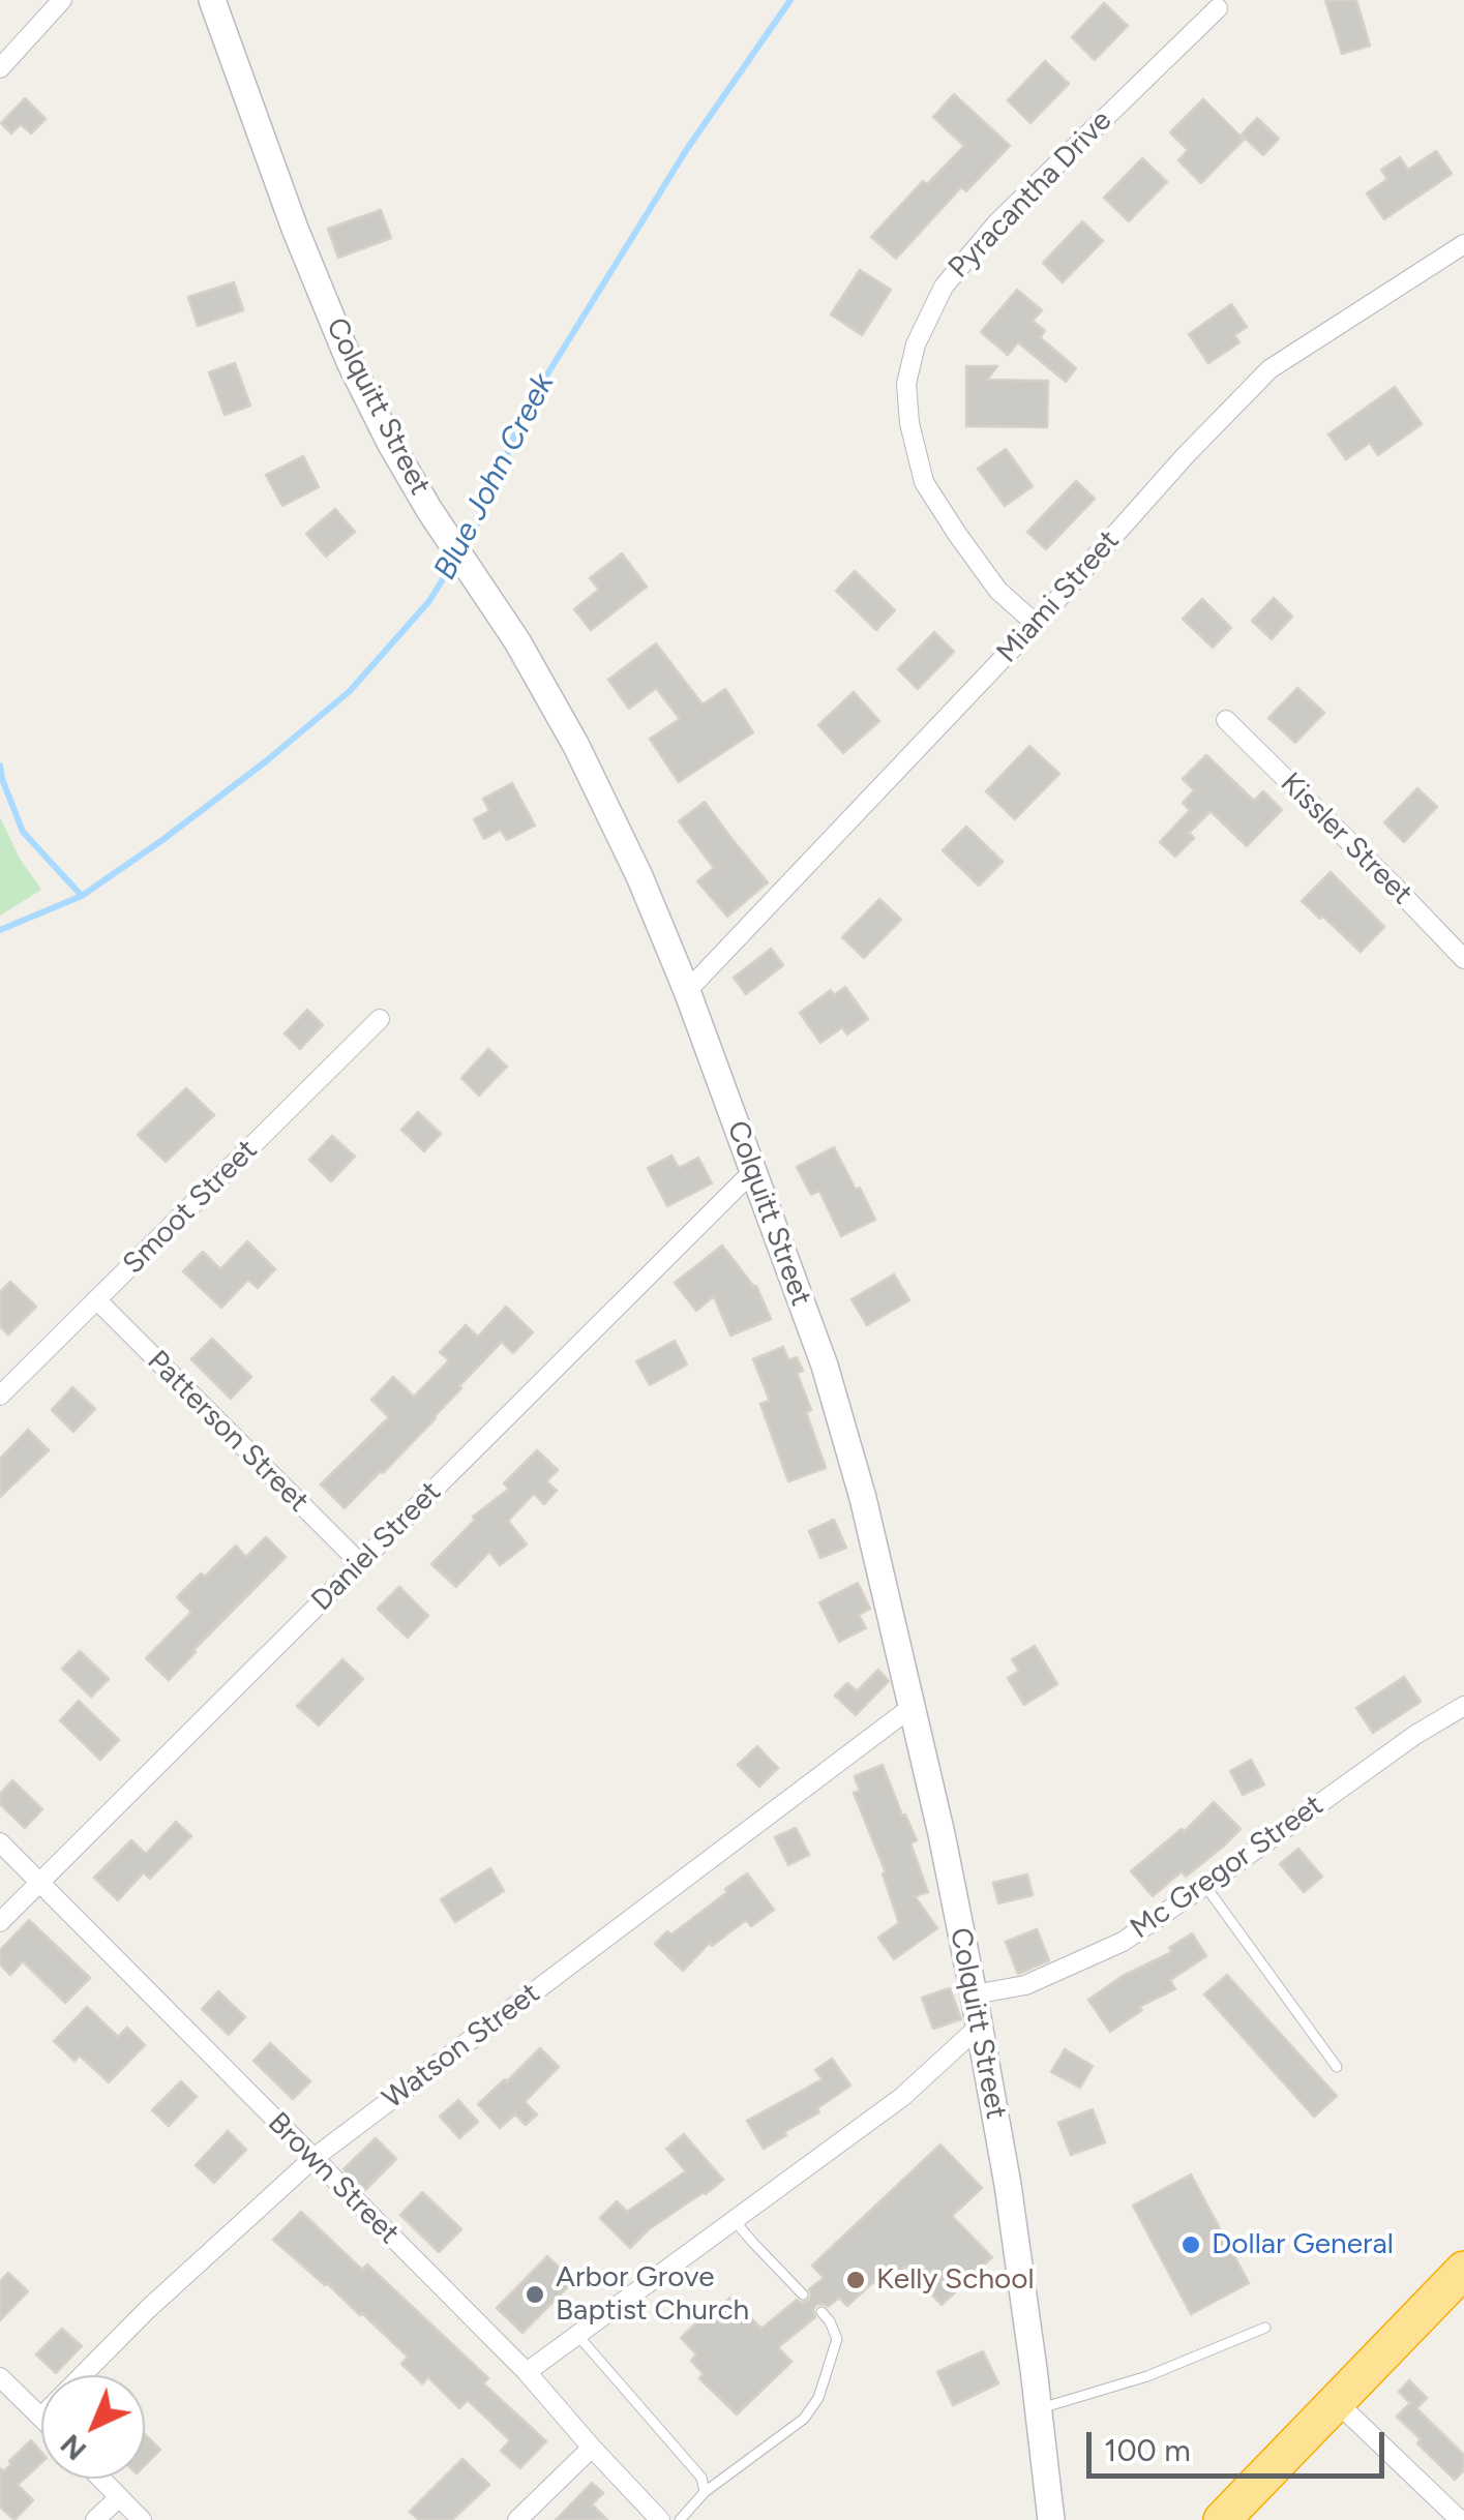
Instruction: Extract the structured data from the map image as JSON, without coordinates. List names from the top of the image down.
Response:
{
  "streets": {
    "street": [
      "Pyracantha Drive",
      "Colquitt Street",
      "Miami Street",
      "Kissler Street",
      "Smoot Street",
      "Patterson Street",
      "Daniel Street",
      "Mc Gregor Street",
      "Watson Street",
      "Brown Street"
    ]
  },
  "crossings": [
    ["Pyracantha Drive", "Miami Street"],
    ["Colquitt Street", "Miami Street"],
    ["Colquitt Street", "Daniel Street"],
    ["Colquitt Street", "Mc Gregor Street"],
    ["Colquitt Street", "Watson Street"],
    ["Smoot Street", "Patterson Street"],
    ["Patterson Street", "Daniel Street"],
    ["Daniel Street", "Brown Street"],
    ["Watson Street", "Brown Street"]
  ],
  "water": ["Blue John Creek"],
  "places": ["Dollar General", "Kelly School", "Arbor Grove Baptist Church"],
  "scale_bar": "100 m",
  "north": "bottom left"
}
